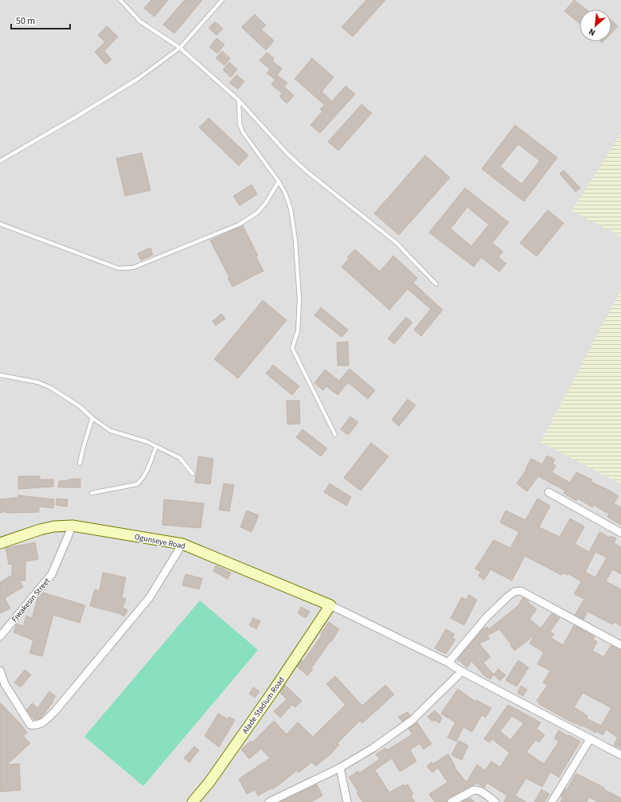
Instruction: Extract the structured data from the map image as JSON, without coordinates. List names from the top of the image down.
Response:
{
  "streets": {
    "street": ["Ogunseye Road", "Fiwakesin Street", "Alade Stadium Road"]
  },
  "crossings": [
    ["Ogunseye Road", "Fiwakesin Street"],
    ["Ogunseye Road", "Alade Stadium Road"]
  ],
  "scale_bar": "50 m",
  "north": "bottom left"
}
